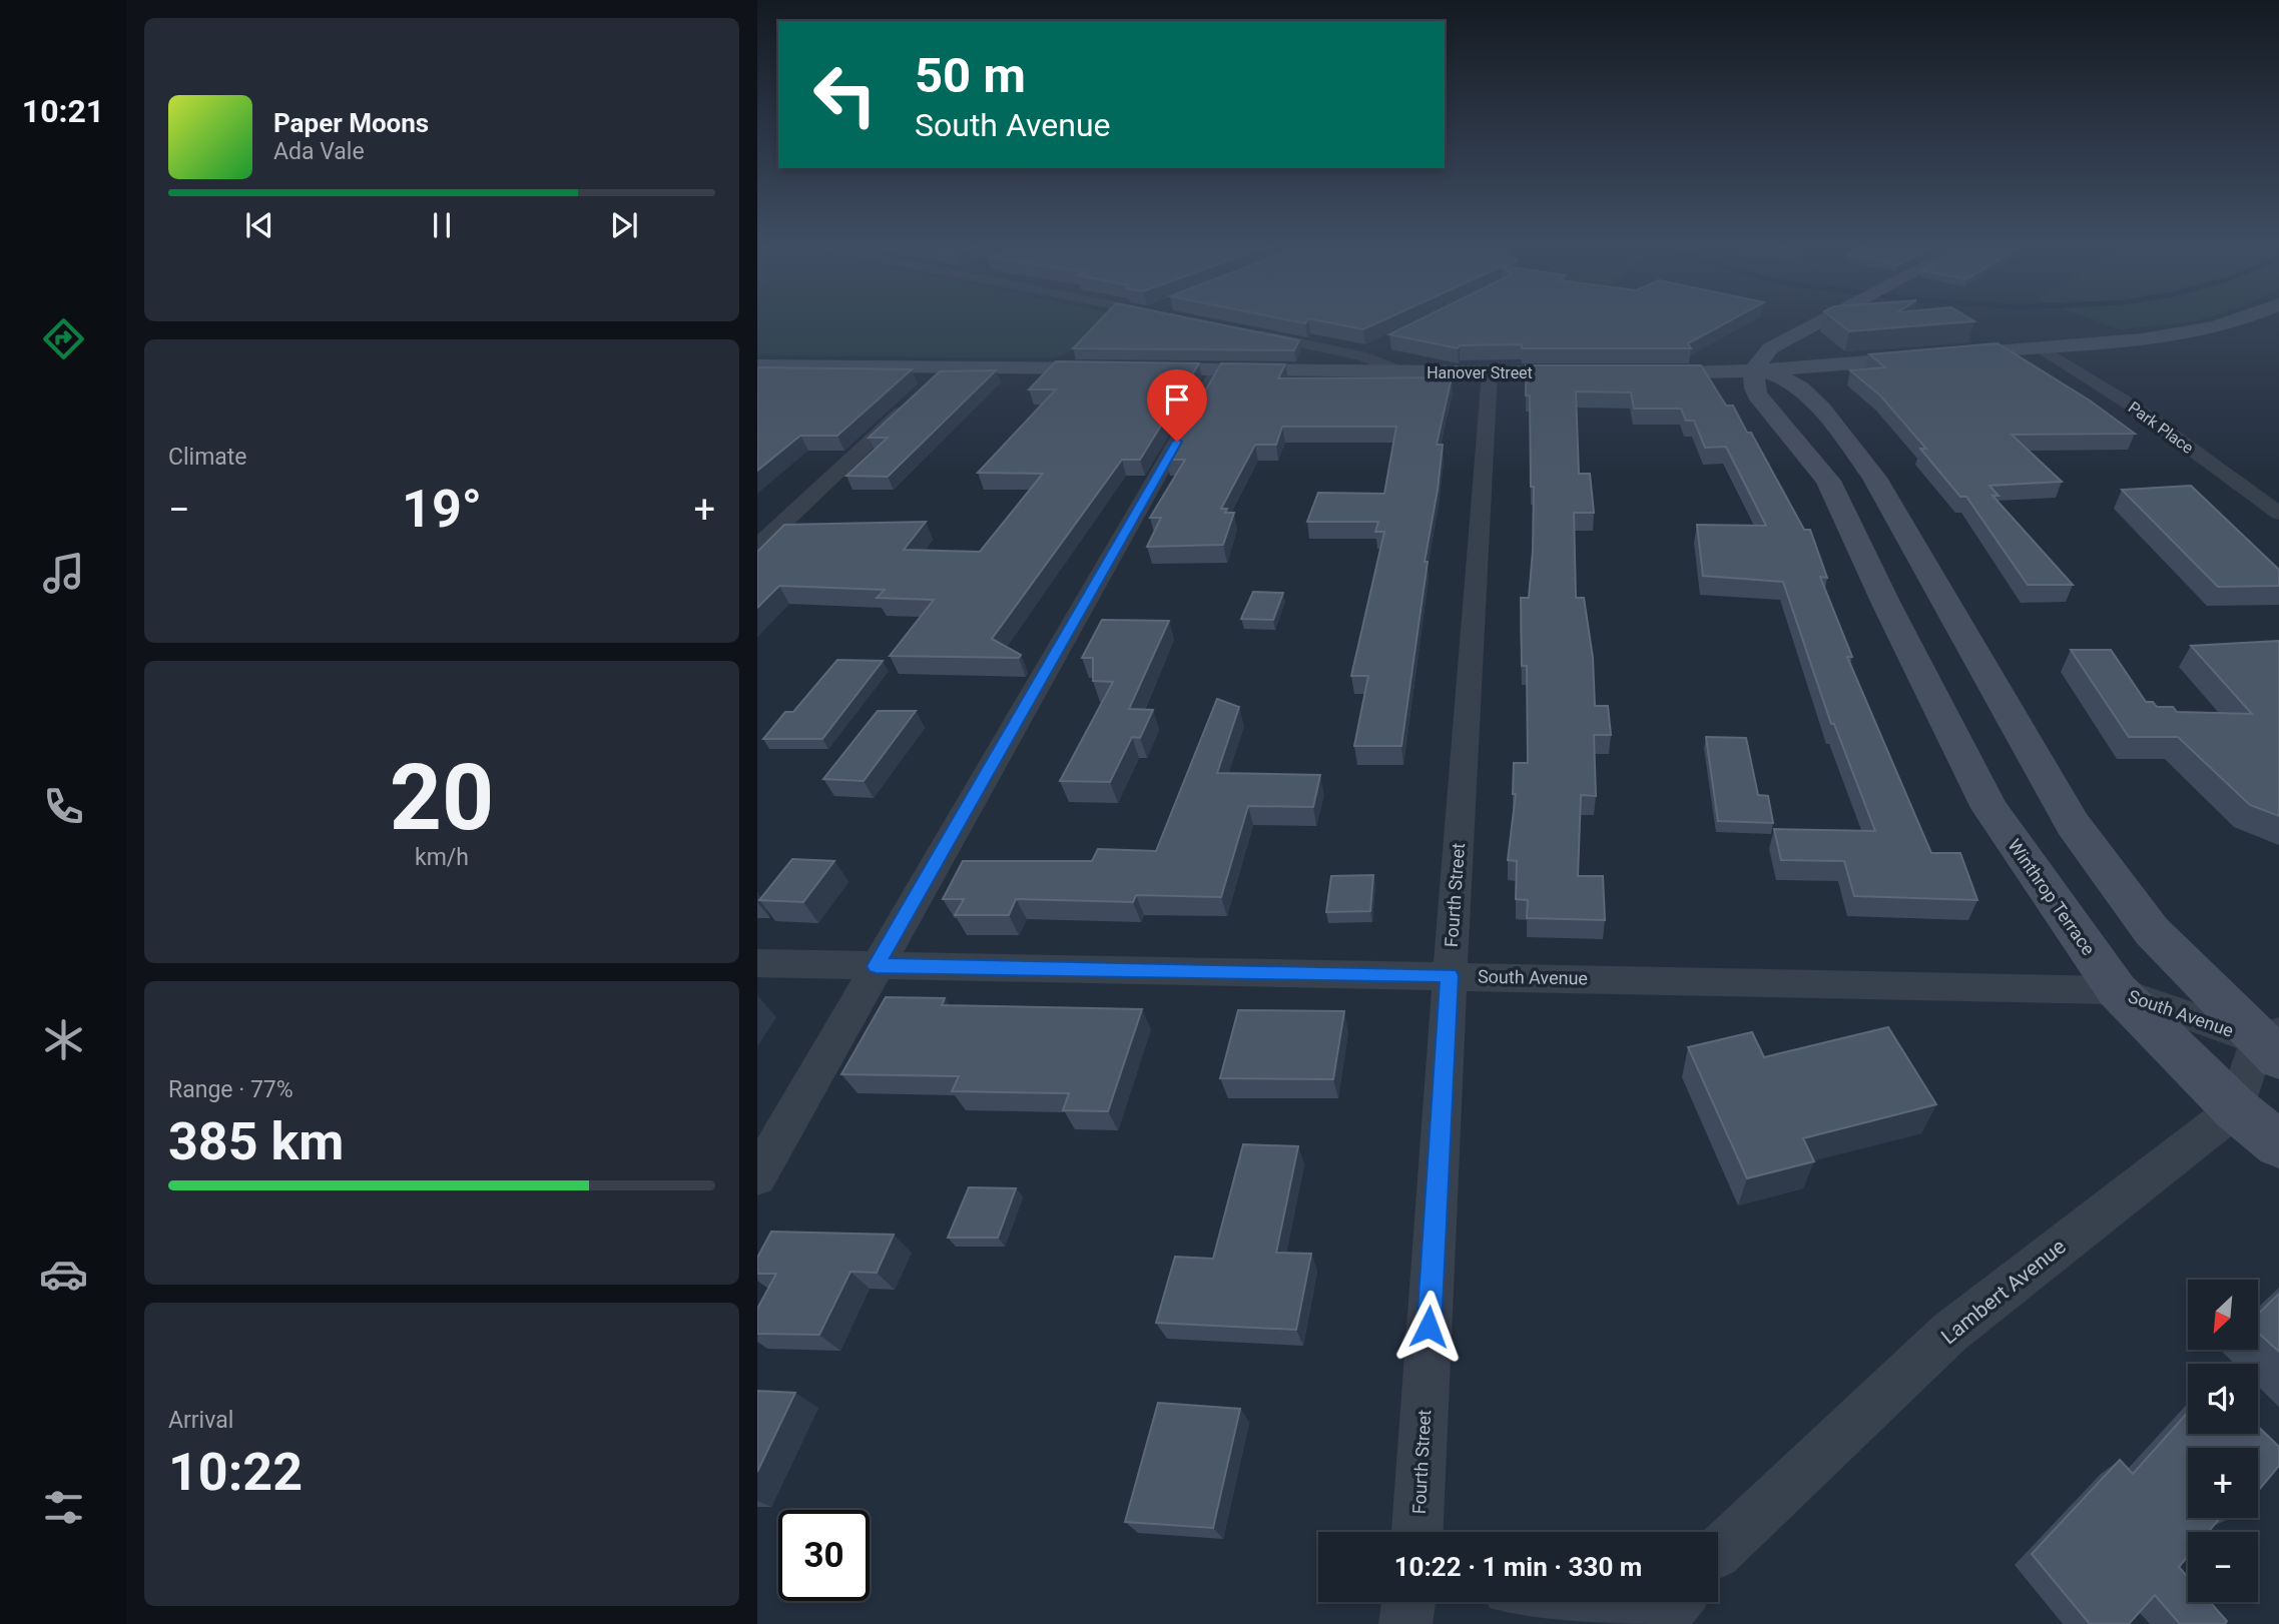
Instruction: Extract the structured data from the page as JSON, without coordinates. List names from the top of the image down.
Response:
{
  "streets": {
    "street": [
      "Hanover Street",
      "Park Place",
      "Fourth Street",
      "Winthrop Terrace",
      "South Avenue",
      "Lambert Avenue"
    ]
  },
  "crossings": [
    ["Hanover Street", "Fourth Street"],
    ["Fourth Street", "South Avenue"],
    ["Winthrop Terrace", "South Avenue"],
    ["Winthrop Terrace", "Lambert Avenue"]
  ],
  "north": "bottom left",
  "page": {
    "tabs": "10:21",
    "turn": ["50 m", "South Avenue"],
    "song": ["Paper Moons", "Ada Vale"],
    "tile": [
      "Climate",
      ["20", "km/h"],
      ["Range · 77%", "385 km"],
      ["Arrival", "10:22"]
    ],
    "heat": ["−", "19°", "+"],
    "map_buttons": ["+", "−"],
    "limit": "30",
    "trip": "10:22 · 1 min · 330 m"
  }
}
